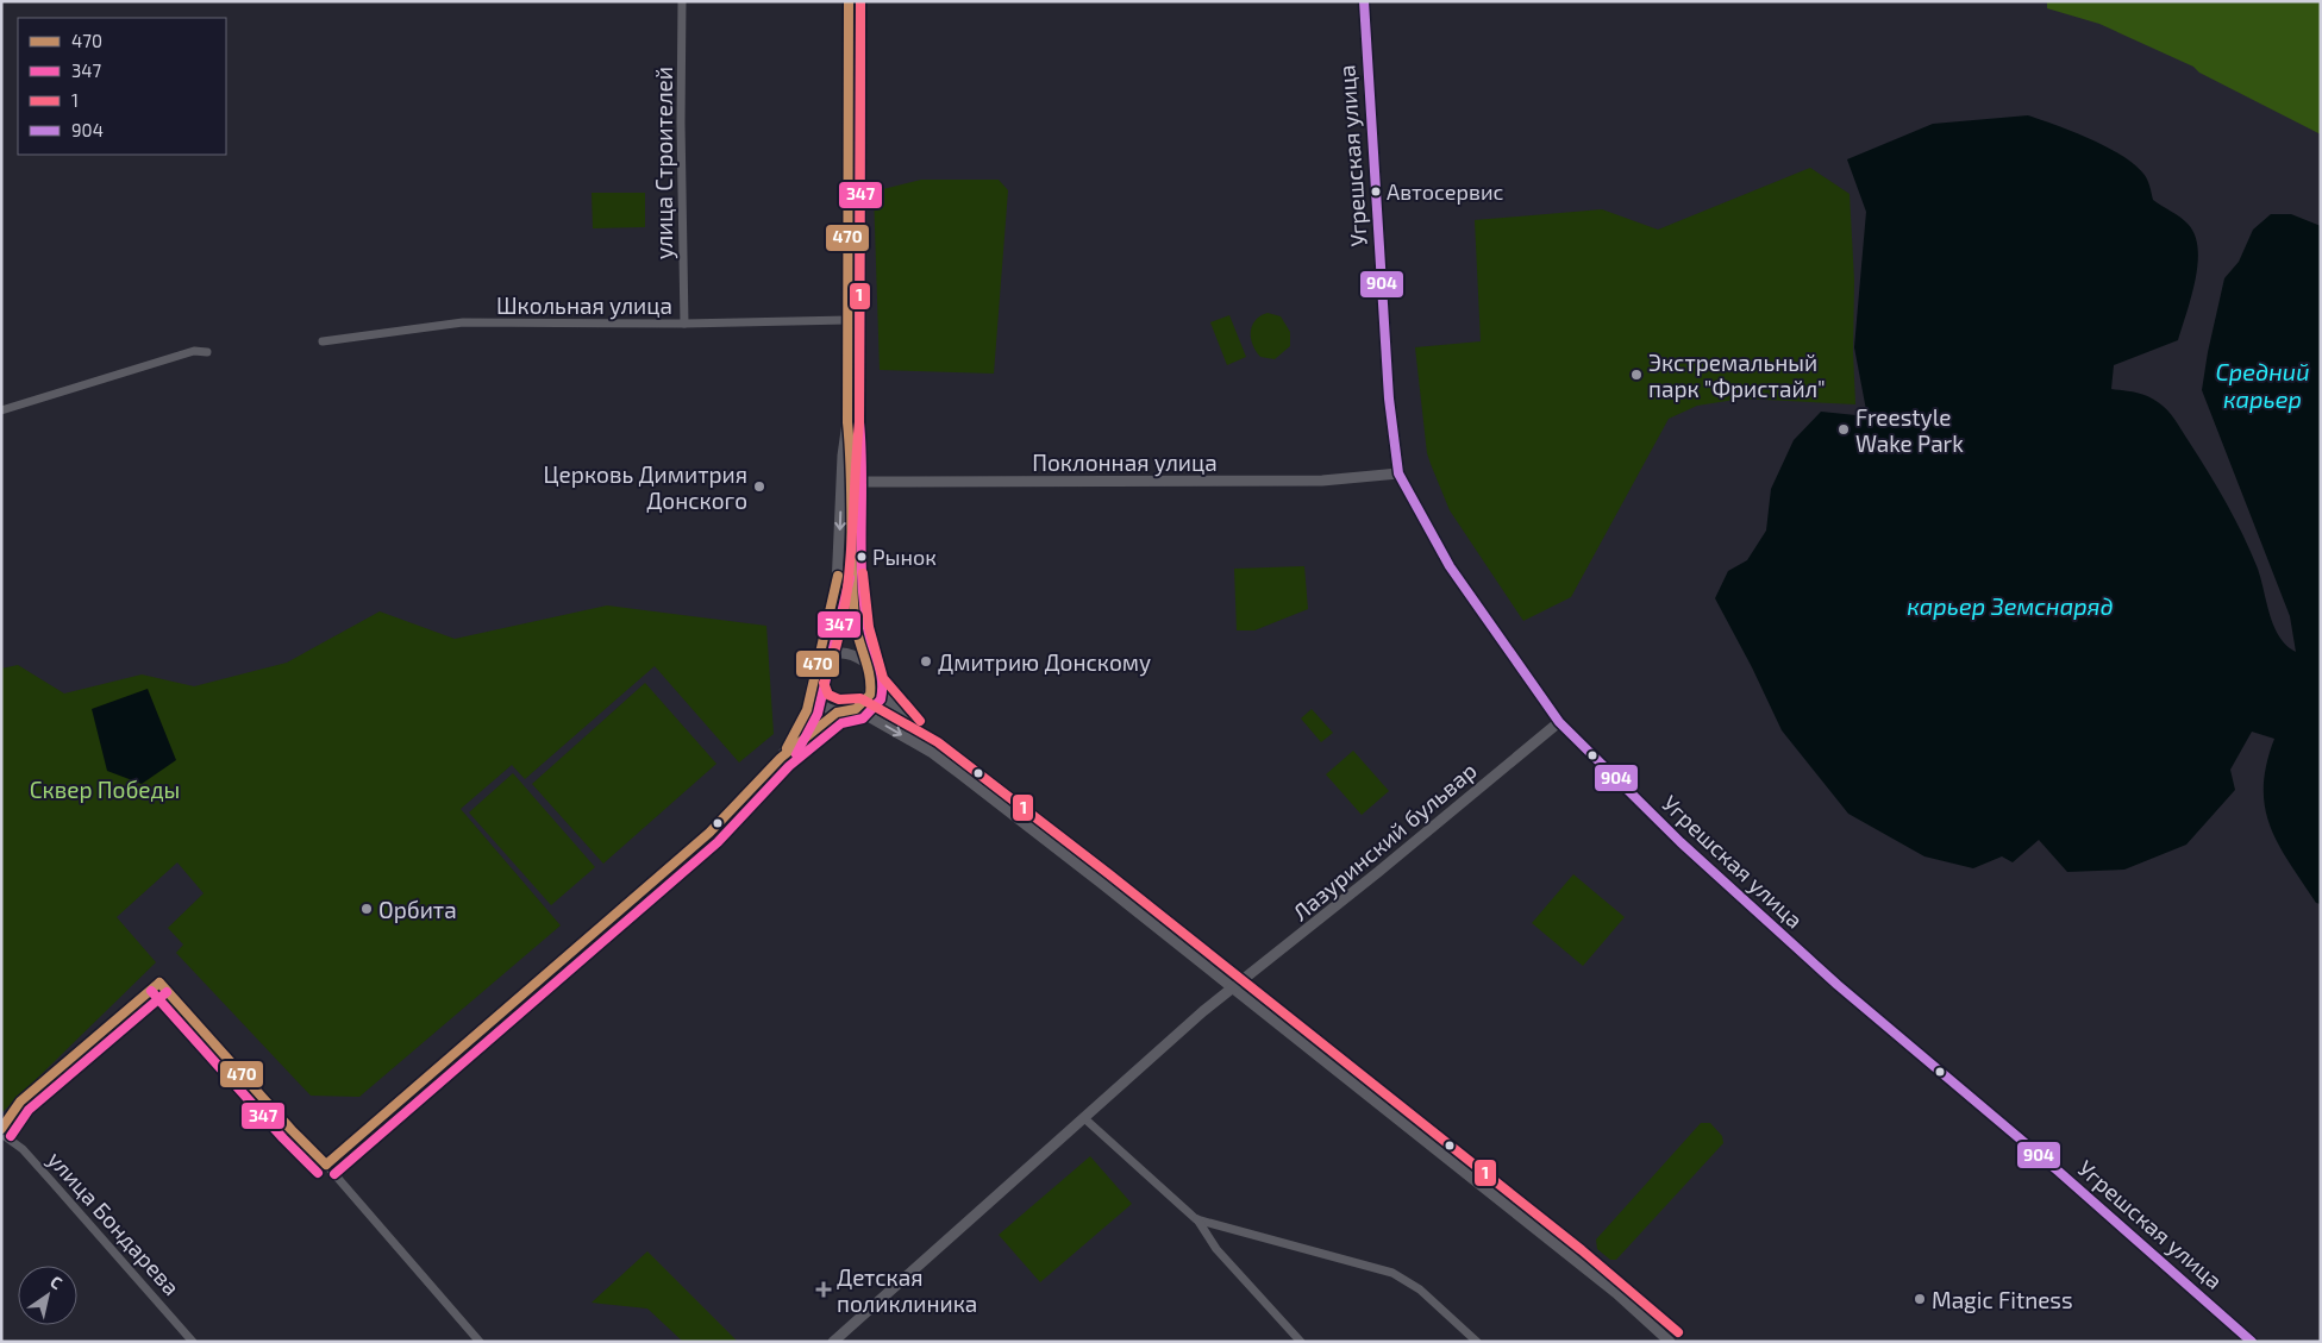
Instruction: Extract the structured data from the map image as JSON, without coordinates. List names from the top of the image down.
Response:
{
  "streets": {
    "main road": ["Угрешская улица"],
    "street": [
      "улица Строителей",
      "Школьная улица",
      "Поклонная улица",
      "Лазуринский бульвар",
      "улица Бондарева"
    ]
  },
  "crossings": [
    ["Угрешская улица", "Поклонная улица"],
    ["Угрешская улица", "Лазуринский бульвар"],
    ["улица Строителей", "Школьная улица"]
  ],
  "water": ["Средний карьер", "карьер Земснаряд"],
  "parks": ["Сквер Победы"],
  "places": {
    "other": [
      "Автосервис",
      "Экстремальный парк \"Фристайл\"",
      "Freestyle Wake Park",
      "Церковь Димитрия Донского",
      "Рынок",
      "Дмитрию Донскому",
      "Орбита",
      "Magic Fitness"
    ],
    "health": ["Детская поликлиника"]
  },
  "lines": [
    "transit line 470",
    "transit line 347",
    "transit line 1",
    "transit line 904"
  ],
  "legend": [
    "470",
    "347",
    "1",
    "904"
  ],
  "north": "top right"
}
